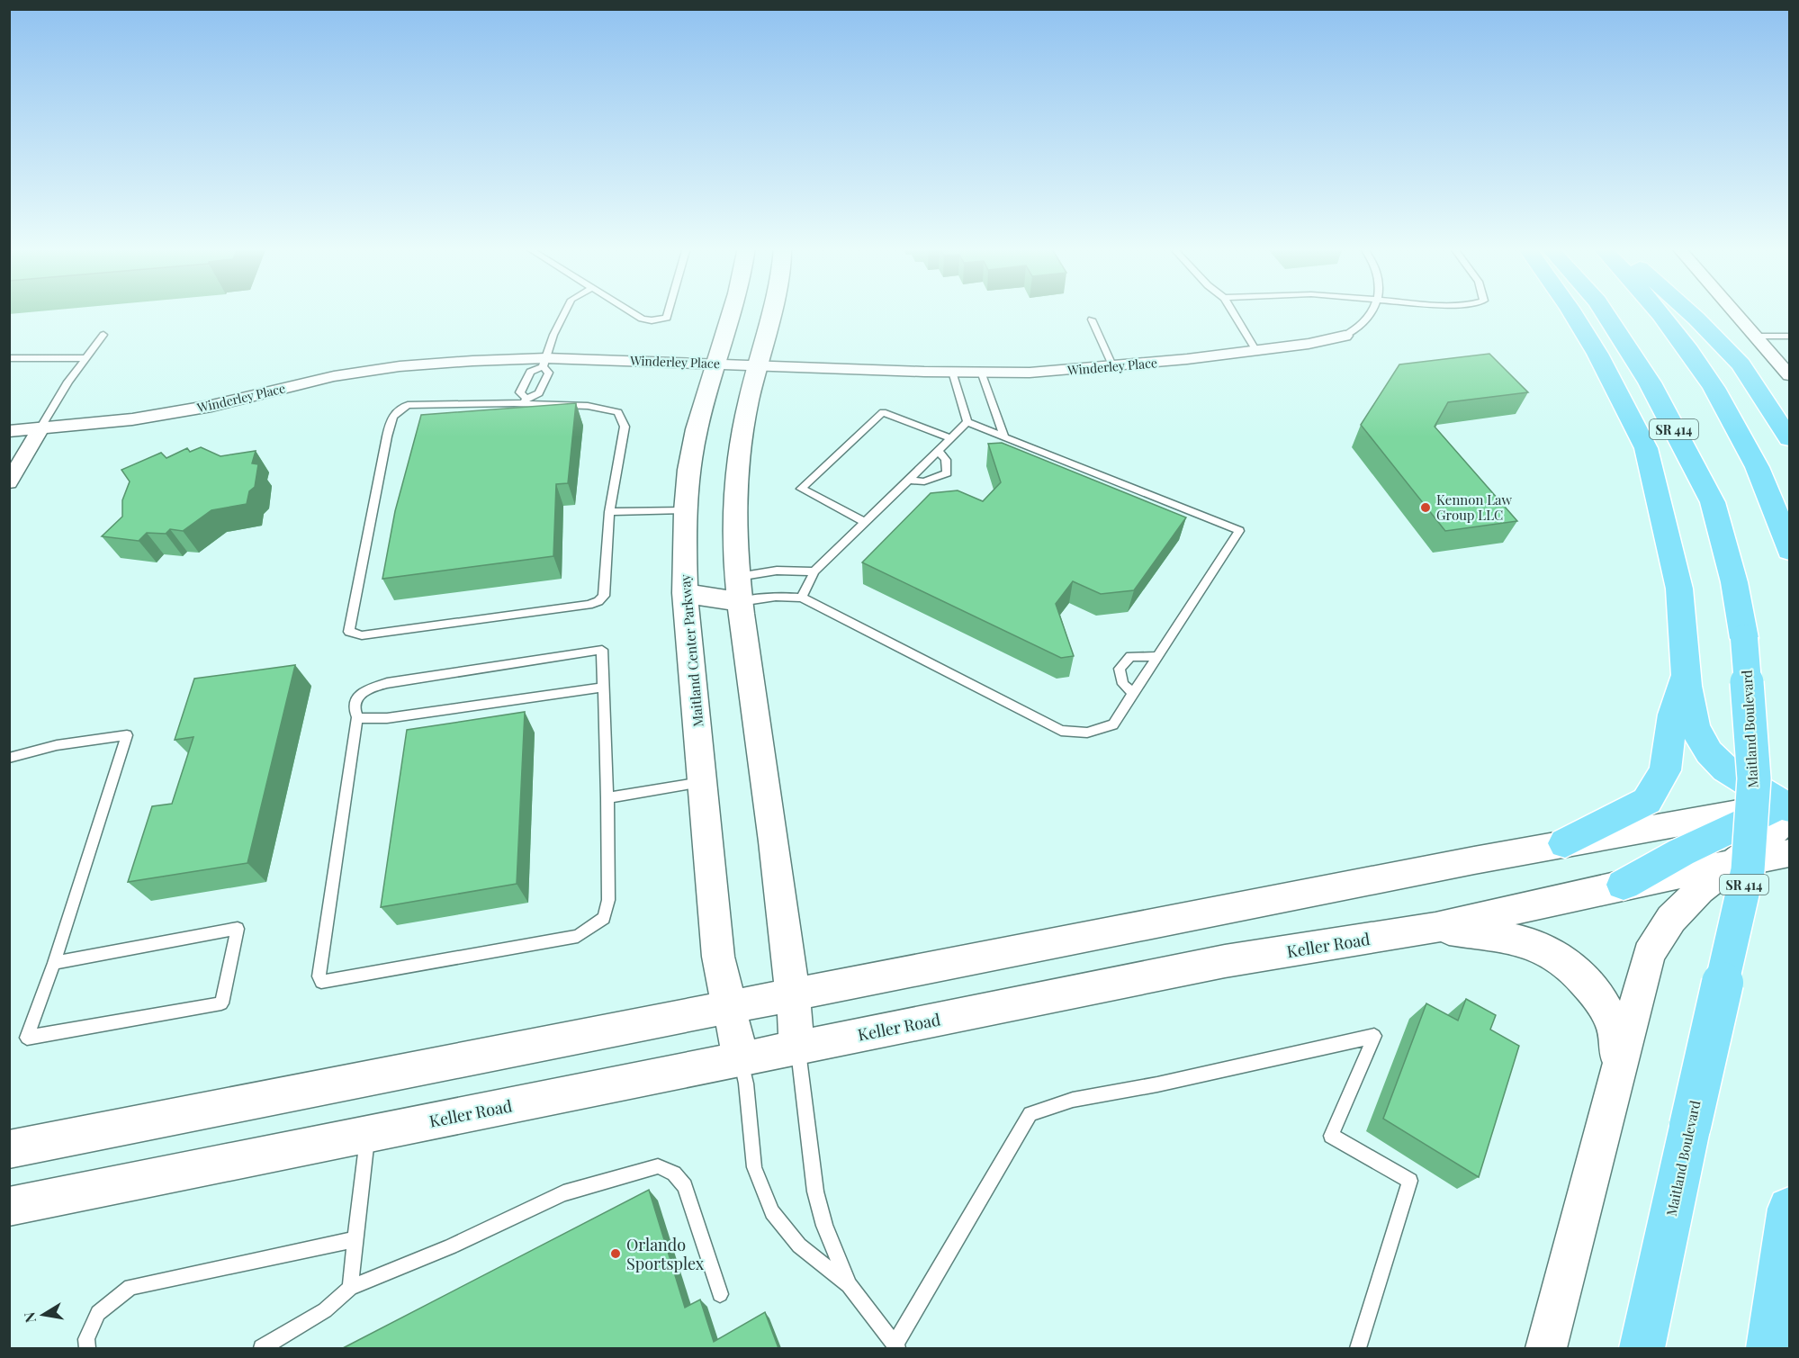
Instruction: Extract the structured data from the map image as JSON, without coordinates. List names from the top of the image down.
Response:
{
  "streets": {
    "highway": ["SR 414", "Maitland Boulevard"],
    "street": ["Winderley Place", "Maitland Center Parkway", "Keller Road"]
  },
  "crossings": [
    ["Winderley Place", "Maitland Center Parkway"],
    ["Maitland Center Parkway", "Keller Road"]
  ],
  "places": ["Kennon Law Group LLC", "Orlando Sportsplex"],
  "north": "left"
}
